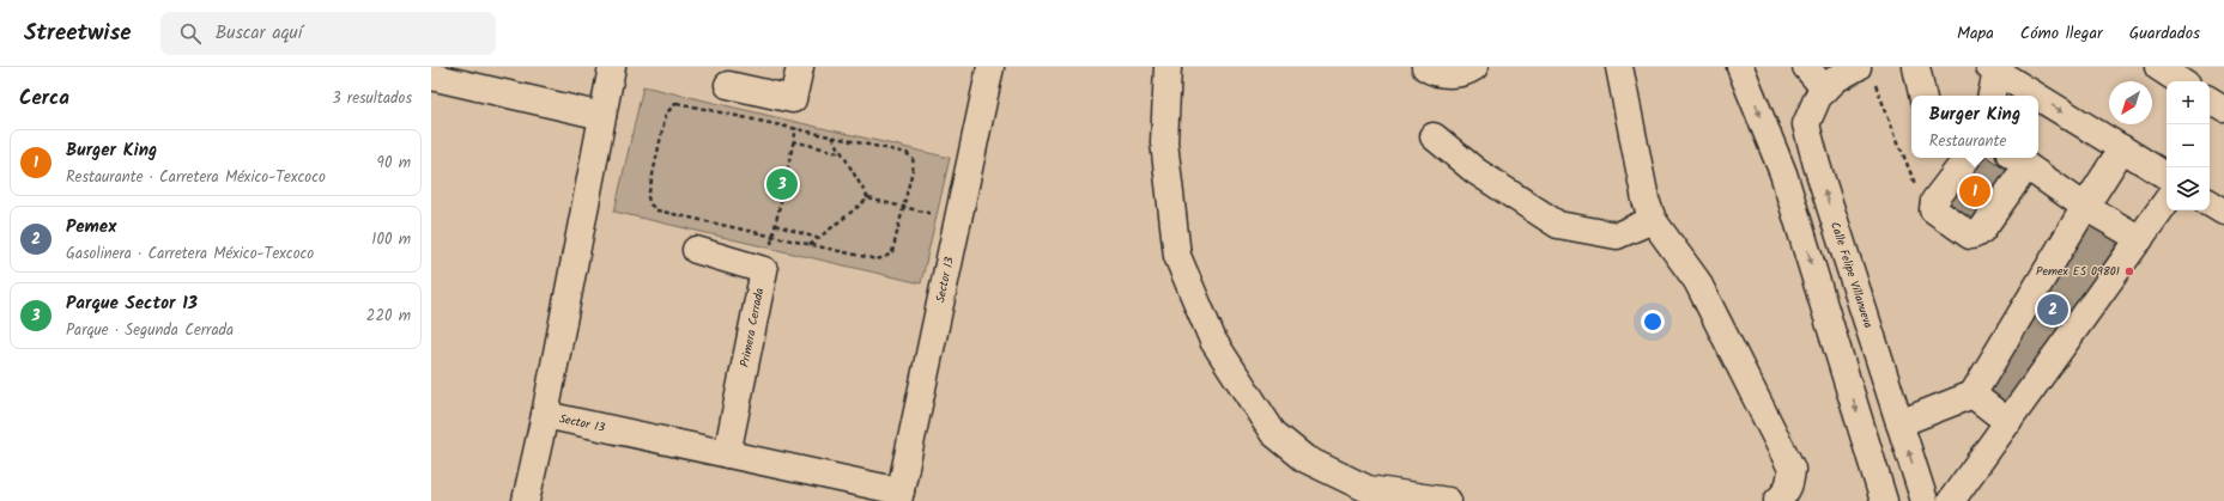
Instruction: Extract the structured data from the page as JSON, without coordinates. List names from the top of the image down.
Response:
{
  "streets": {
    "main road": ["Calle Felipe Villanueva", "Sector 13", "Primera Cerrada"]
  },
  "crossings": [
    ["Sector 13", "Primera Cerrada"]
  ],
  "places": ["Pemex ES 09801"],
  "north": "bottom left",
  "page": {
    "header": "Streetwise",
    "search": "Buscar aquí",
    "nav": ["Mapa", "Cómo llegar", "Guardados"],
    "heading": ["Cerca", "3 resultados"],
    "map_buttons": ["+", "−"],
    "popup": ["Burger King", "Restaurante"],
    "list": [
      {
        "mark": "1",
        "name": "Burger King",
        "note": "Restaurante · Carretera México-Texcoco",
        "value": "90 m"
      },
      {
        "mark": "2",
        "name": "Pemex",
        "note": "Gasolinera · Carretera México-Texcoco",
        "value": "100 m"
      },
      {
        "mark": "3",
        "name": "Parque Sector 13",
        "note": "Parque · Segunda Cerrada",
        "value": "220 m"
      }
    ],
    "pins": ["3", "1", "2"]
  }
}
